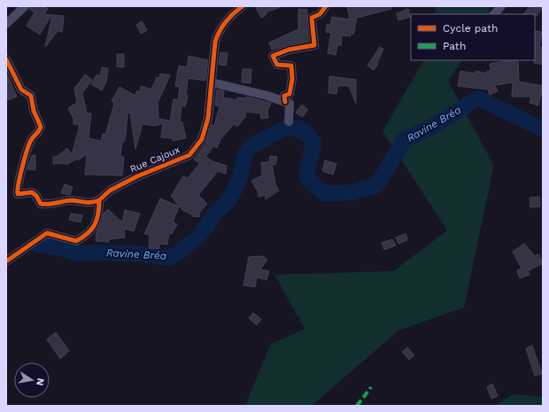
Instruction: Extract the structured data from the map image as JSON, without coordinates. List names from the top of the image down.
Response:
{
  "streets": {
    "street": ["Rue Cajoux"]
  },
  "water": ["Ravine Bréa"],
  "legend": ["Cycle path", "Path"],
  "north": "right"
}
